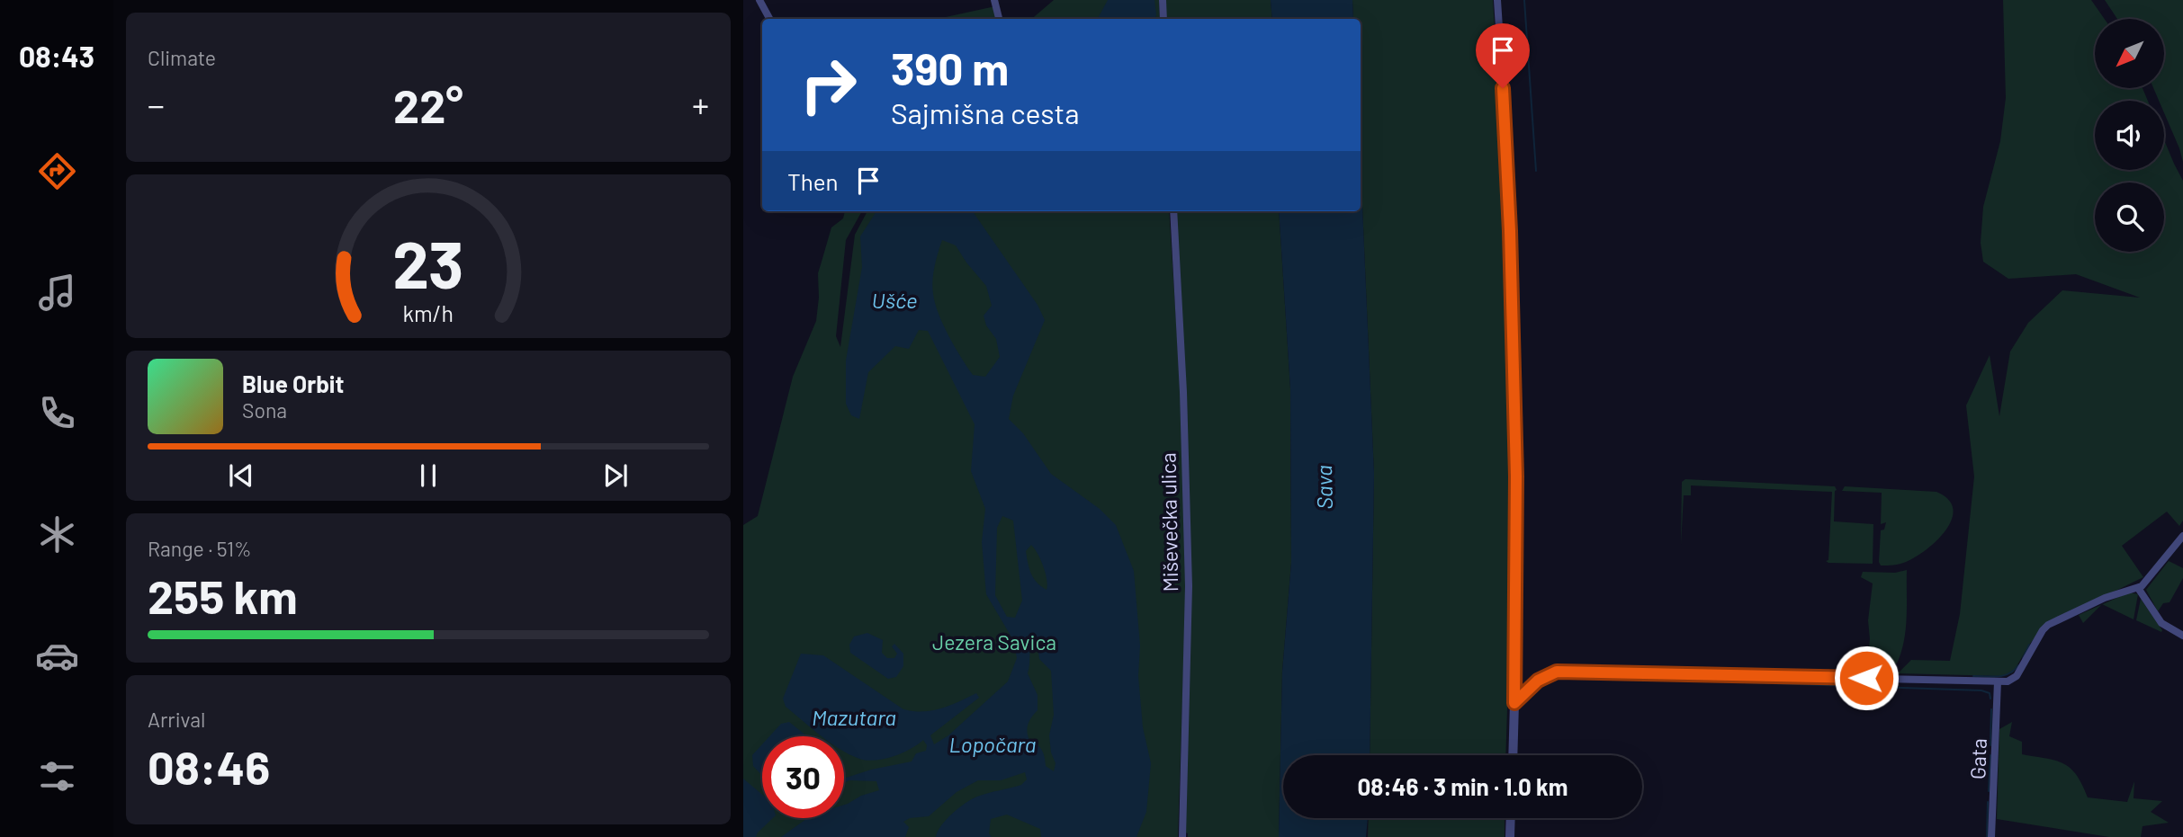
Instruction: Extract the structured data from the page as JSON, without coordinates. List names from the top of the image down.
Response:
{
  "streets": {
    "street": ["Miševečka ulica", "Gata"]
  },
  "water": [
    "Ušće",
    "Sava",
    "Mazutara",
    "Lopočara"
  ],
  "parks": ["Jezera Savica"],
  "north": "bottom left",
  "page": {
    "tabs": "08:43",
    "tile": [
      "Climate",
      ["Range · 51%", "255 km"],
      ["Arrival", "08:46"]
    ],
    "turn": ["390 m", "Sajmišna cesta"],
    "heat": ["−", "22°", "+"],
    "then": "Then",
    "song": ["Blue Orbit", "Sona"],
    "limit": "30",
    "trip": "08:46 · 3 min · 1.0 km",
    "gauge": ["23", "km/h"]
  }
}
